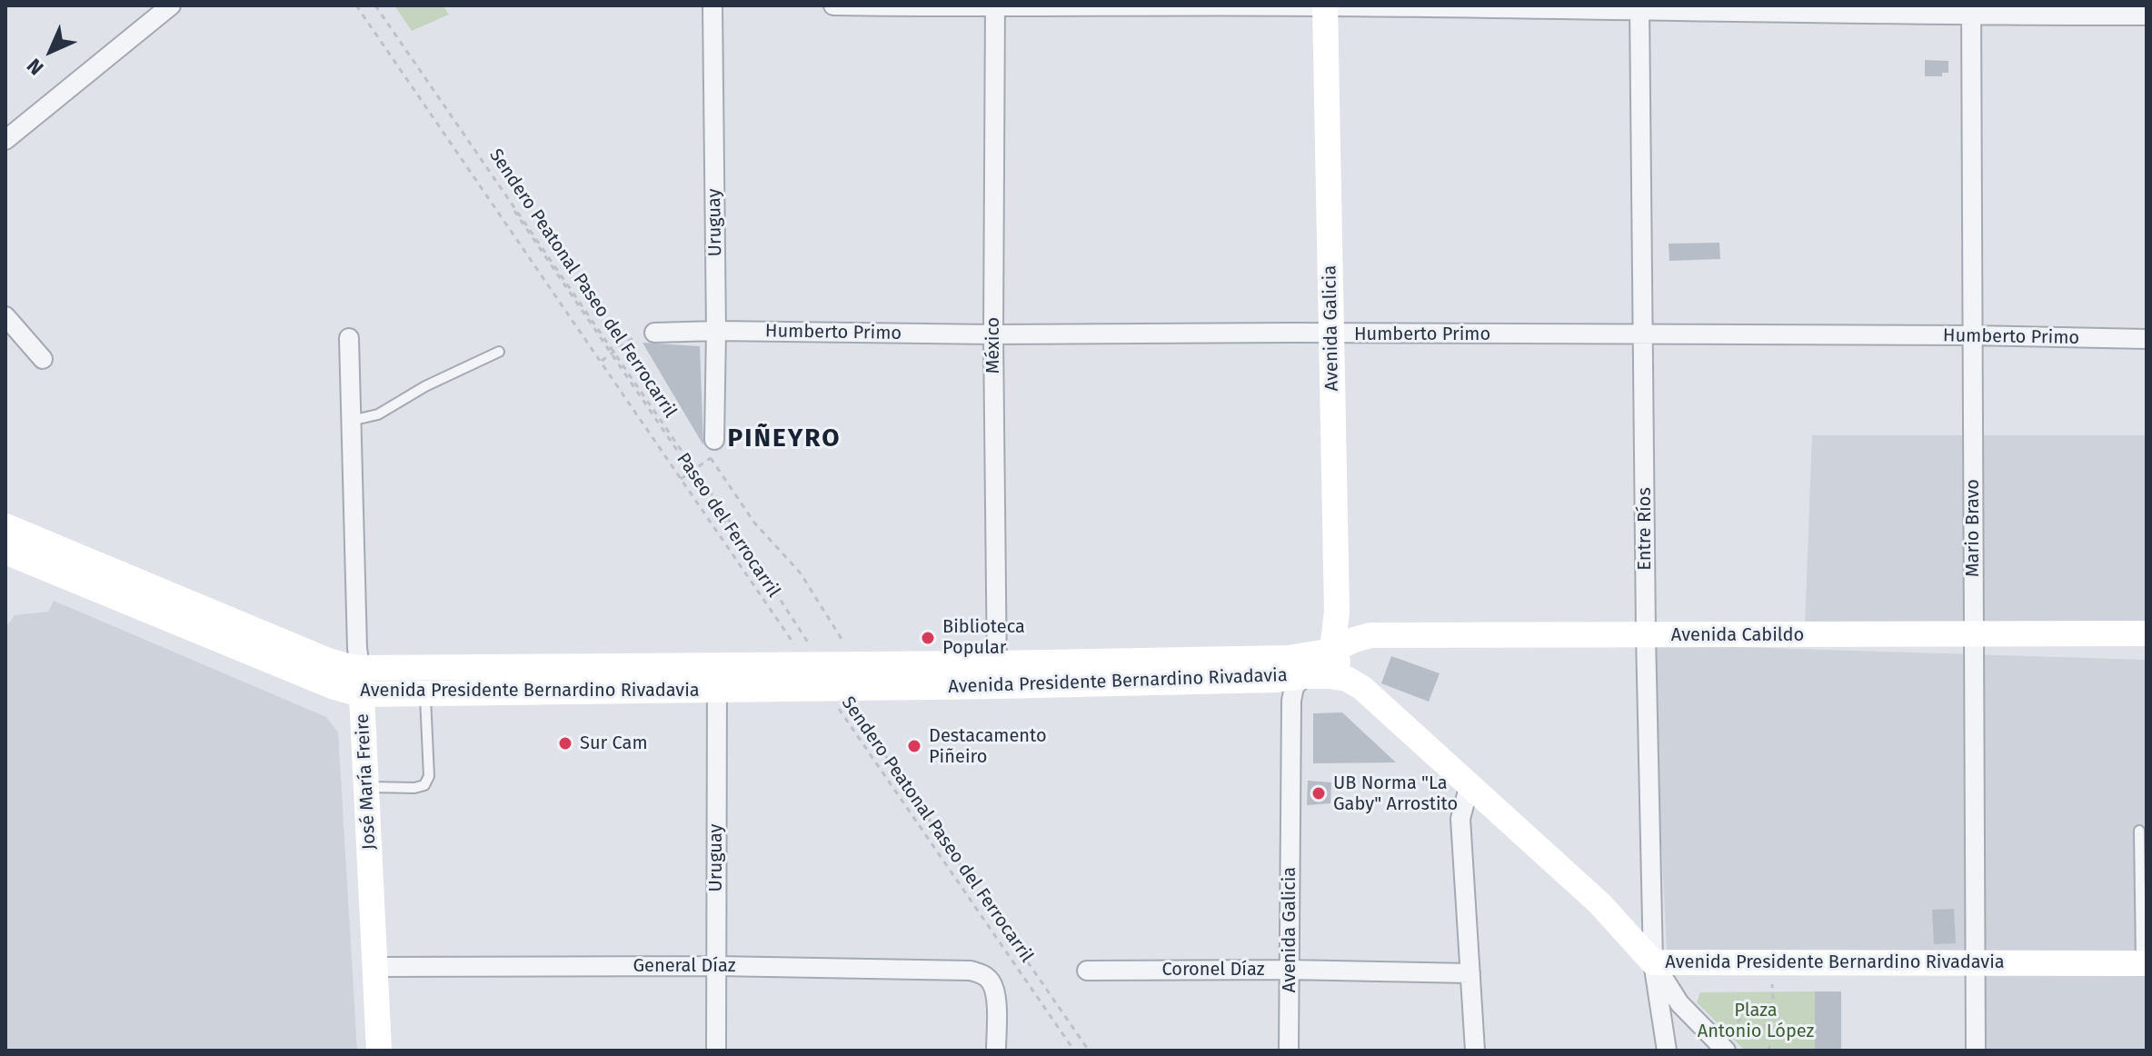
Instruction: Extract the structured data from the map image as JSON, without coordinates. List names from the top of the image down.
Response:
{
  "streets": {
    "main road": [
      "Avenida Galicia",
      "Avenida Cabildo",
      "Avenida Presidente Bernardino Rivadavia",
      "José María Freire"
    ],
    "street": [
      "Uruguay",
      "Humberto Primo",
      "México",
      "Mario Bravo",
      "Entre Ríos",
      "General Díaz",
      "Coronel Díaz"
    ],
    "path": ["Sendero Peatonal Paseo del Ferrocarril", "Paseo del Ferrocarril"]
  },
  "crossings": [
    ["Uruguay", "Humberto Primo"],
    ["Uruguay", "Avenida Presidente Bernardino Rivadavia"],
    ["Uruguay", "General Díaz"],
    ["Sendero Peatonal Paseo del Ferrocarril", "Paseo del Ferrocarril"],
    ["Sendero Peatonal Paseo del Ferrocarril", "Avenida Presidente Bernardino Rivadavia"],
    ["Avenida Galicia", "Humberto Primo"],
    ["Avenida Galicia", "Avenida Cabildo"],
    ["Avenida Galicia", "Avenida Presidente Bernardino Rivadavia"],
    ["Avenida Galicia", "Coronel Díaz"],
    ["Humberto Primo", "México"],
    ["Humberto Primo", "Mario Bravo"],
    ["Humberto Primo", "Entre Ríos"],
    ["México", "Avenida Presidente Bernardino Rivadavia"],
    ["Paseo del Ferrocarril", "Avenida Presidente Bernardino Rivadavia"],
    ["Mario Bravo", "Avenida Cabildo"],
    ["Mario Bravo", "Avenida Presidente Bernardino Rivadavia"],
    ["Entre Ríos", "Avenida Cabildo"],
    ["Entre Ríos", "Avenida Presidente Bernardino Rivadavia"],
    ["Avenida Cabildo", "Avenida Presidente Bernardino Rivadavia"],
    ["Avenida Presidente Bernardino Rivadavia", "José María Freire"],
    ["José María Freire", "General Díaz"]
  ],
  "districts": ["PIÑEYRO"],
  "parks": ["Plaza Antonio López"],
  "places": [
    "Biblioteca Popular",
    "Sur Cam",
    "Destacamento Piñeiro",
    "UB Norma \"La Gaby\" Arrostito"
  ],
  "north": "bottom left"
}
